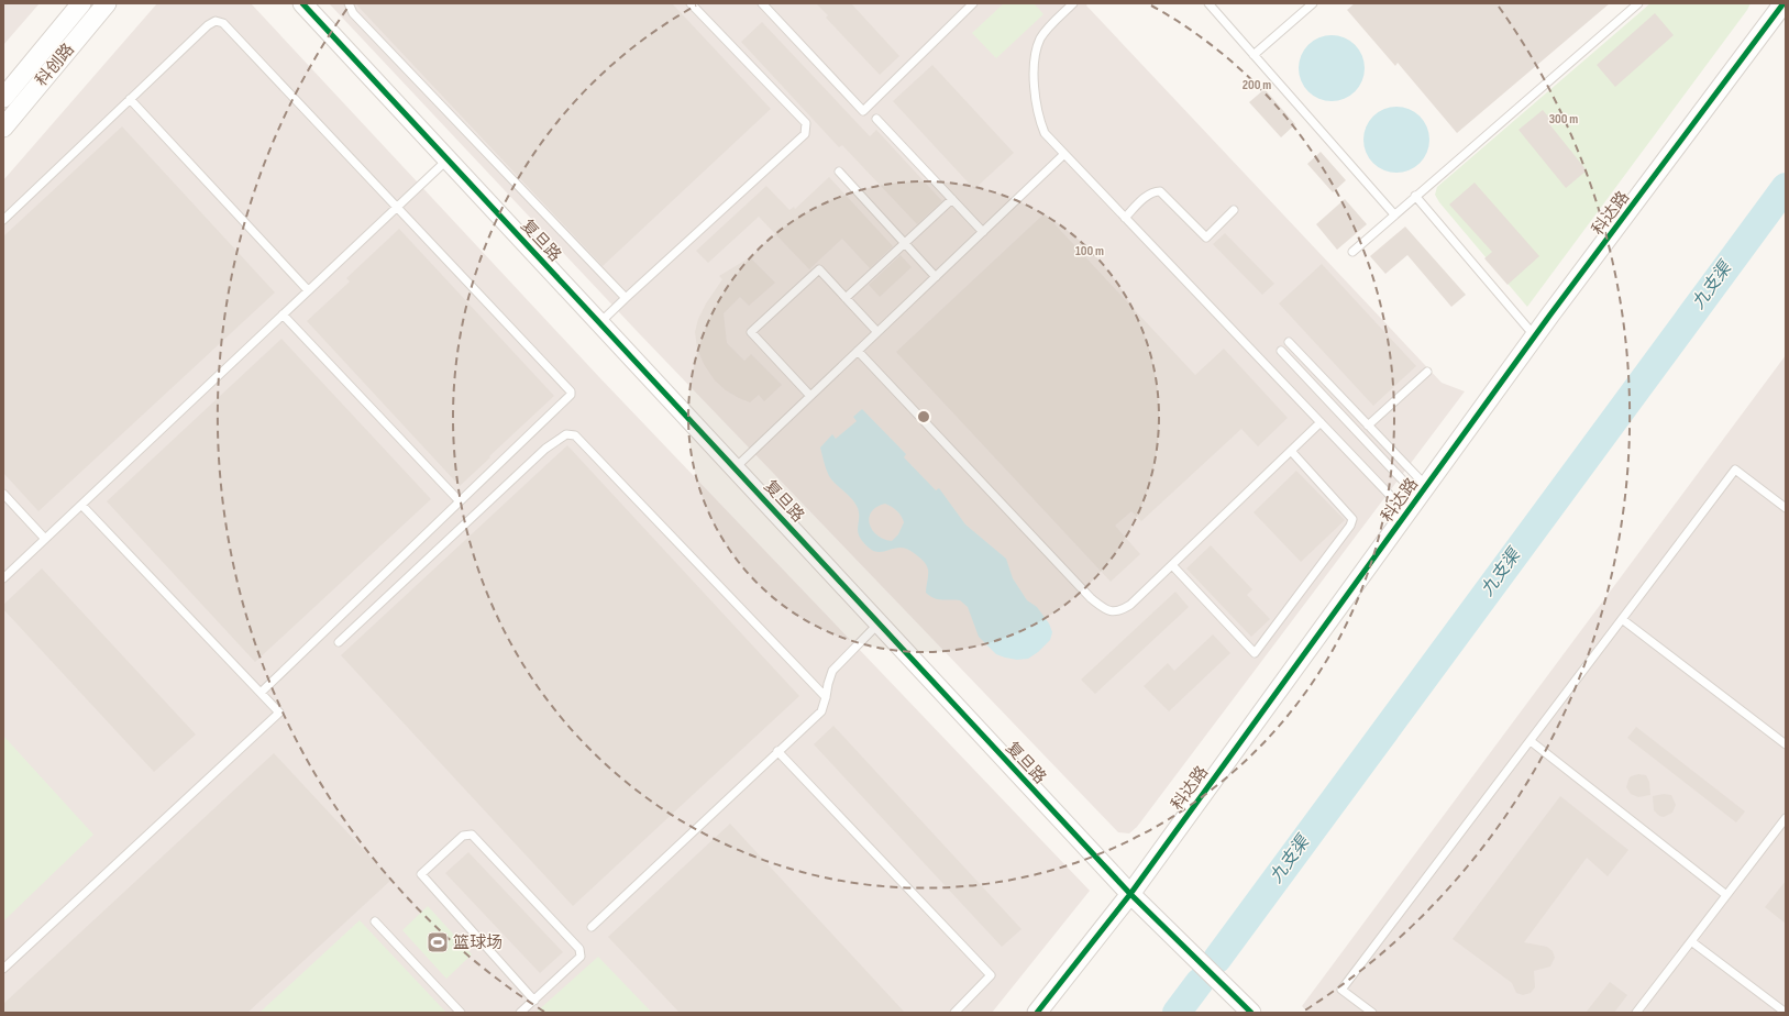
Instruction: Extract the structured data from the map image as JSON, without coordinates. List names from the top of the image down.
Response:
{
  "streets": {
    "street": ["科创路", "科达路", "复旦路"]
  },
  "crossings": [
    ["科达路", "复旦路"]
  ],
  "water": ["九支渠"],
  "places": {
    "sports": ["篮球场"]
  },
  "rings": ["200 m", "300 m", "100 m"]
}
